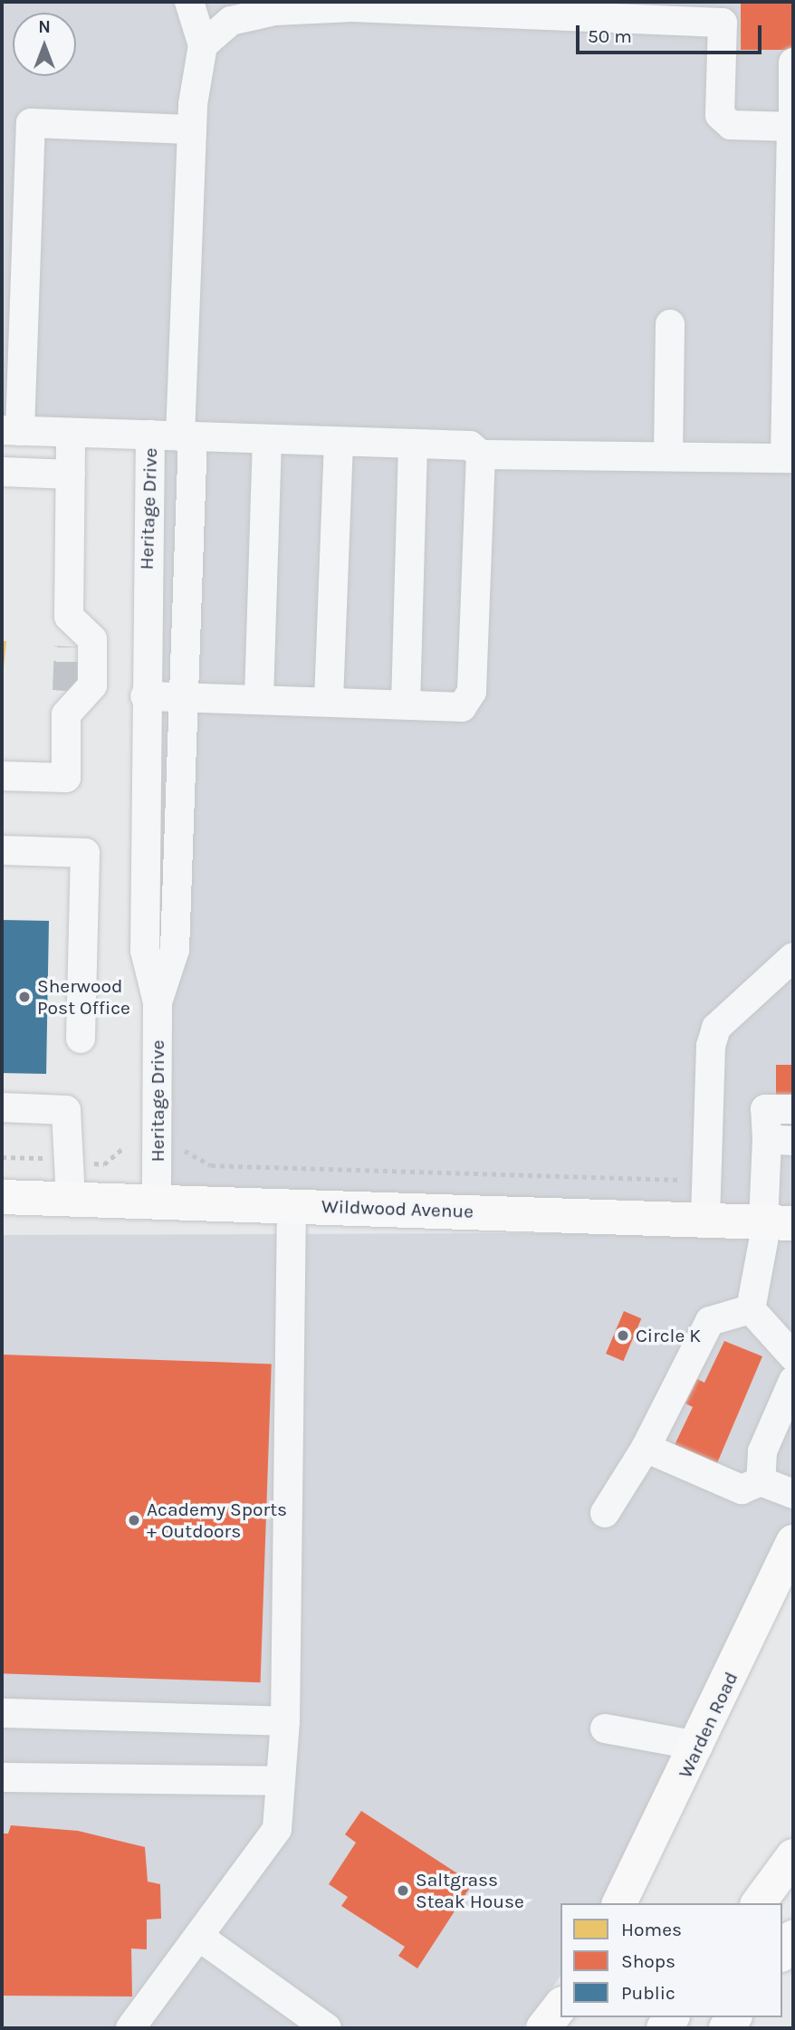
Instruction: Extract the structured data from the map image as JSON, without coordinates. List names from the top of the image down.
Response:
{
  "streets": {
    "main road": ["Wildwood Avenue", "Warden Road"],
    "street": ["Heritage Drive"]
  },
  "crossings": [
    ["Heritage Drive", "Wildwood Avenue"]
  ],
  "places": [
    "Sherwood Post Office",
    "Circle K",
    "Academy Sports + Outdoors",
    "Saltgrass Steak House"
  ],
  "legend": ["Homes", "Shops", "Public"],
  "scale_bar": "50 m",
  "north": "top"
}
